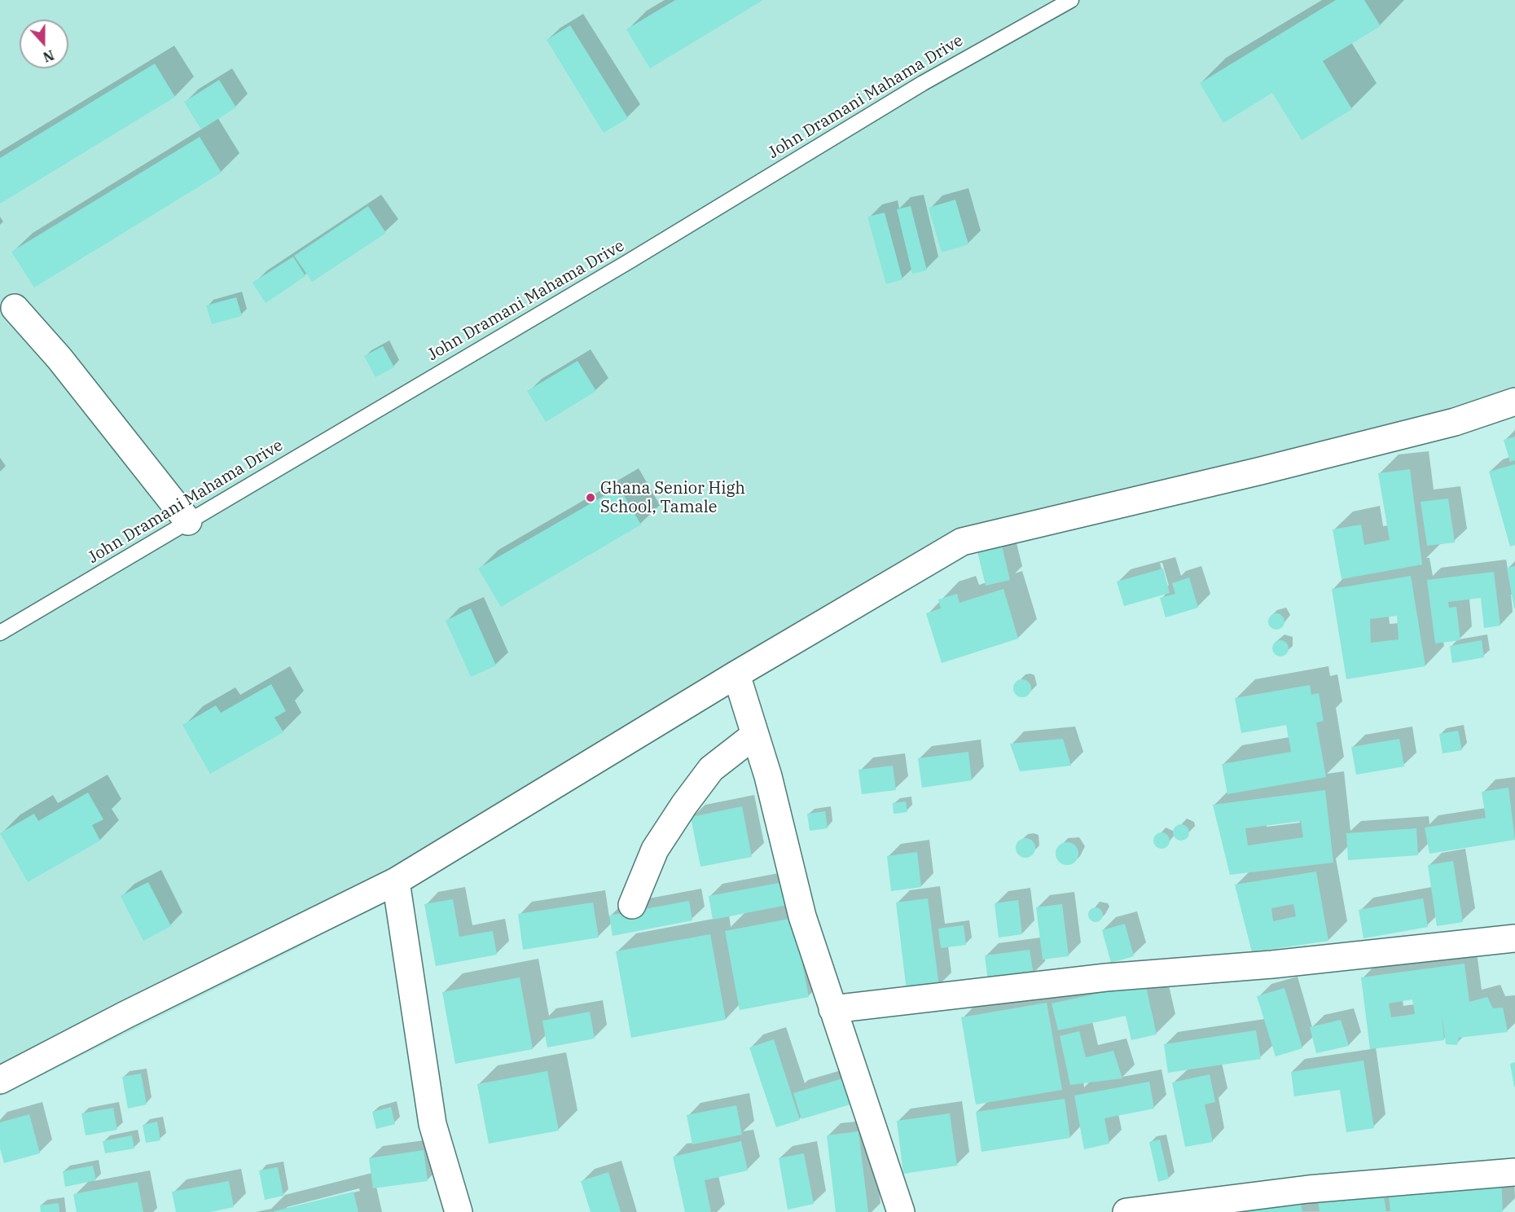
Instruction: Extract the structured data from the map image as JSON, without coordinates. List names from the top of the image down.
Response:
{
  "streets": {
    "lane": ["John Dramani Mahama Drive"]
  },
  "places": ["Ghana Senior High School, Tamale"],
  "north": "bottom"
}
